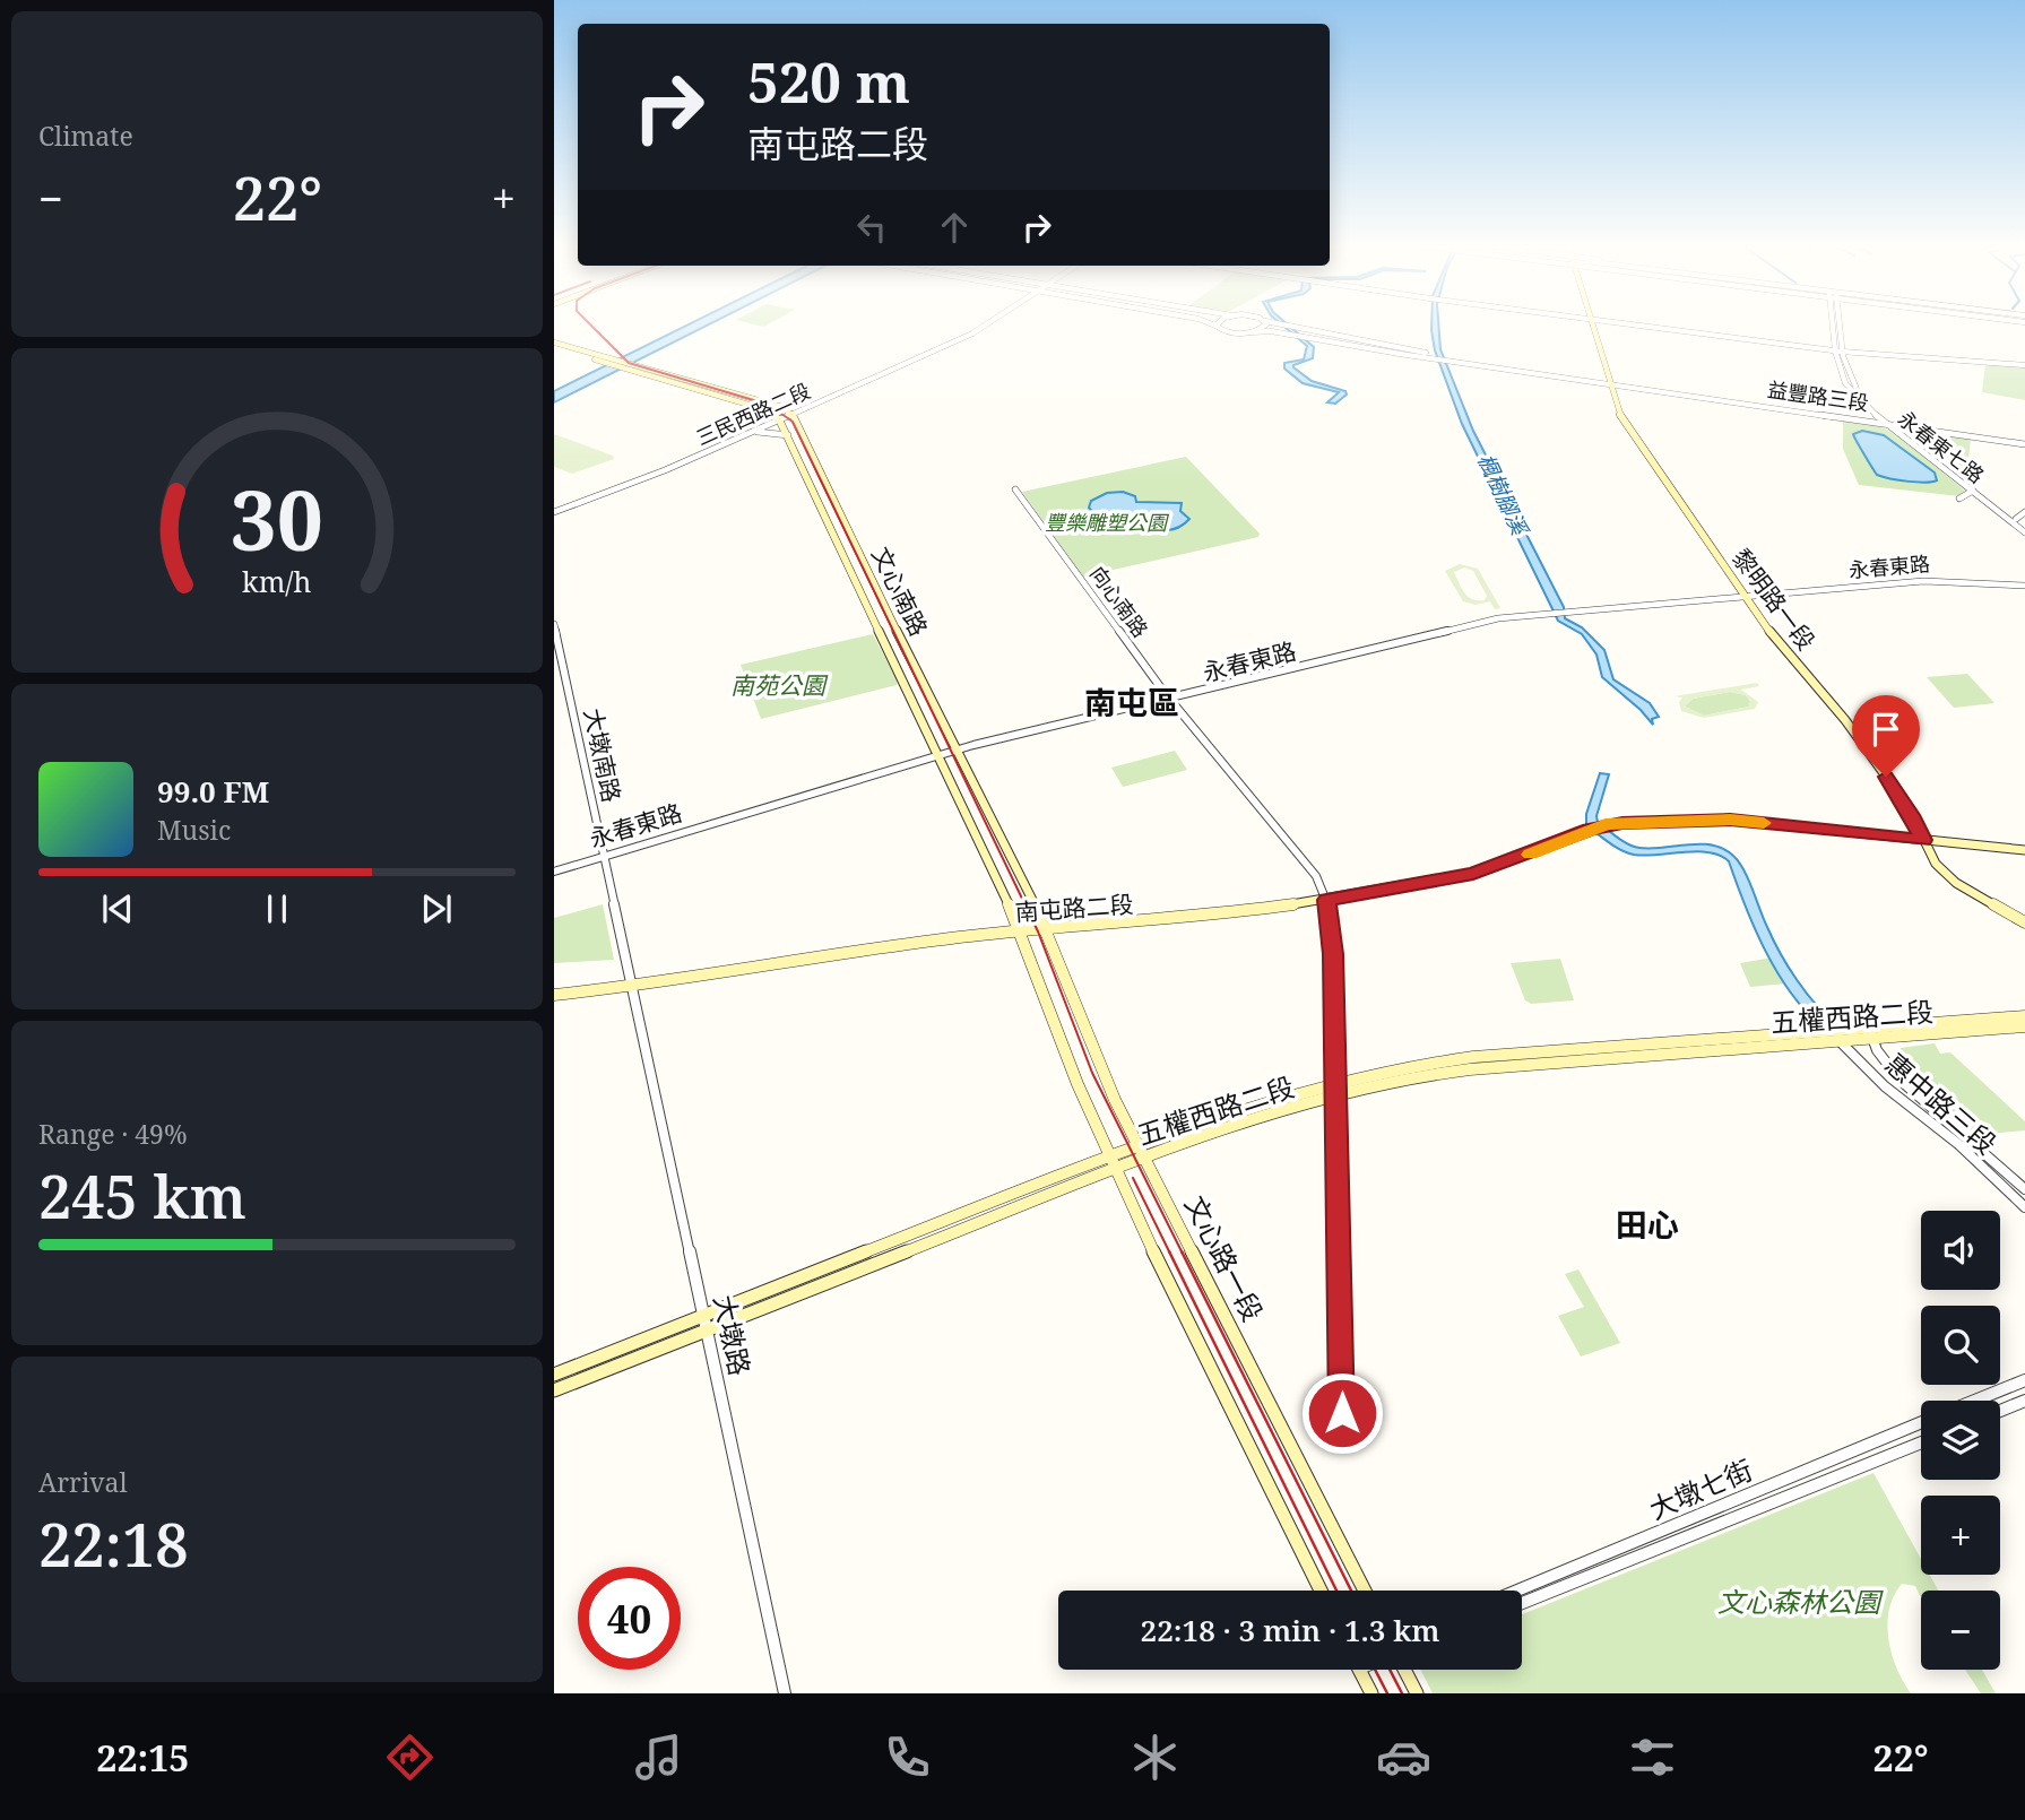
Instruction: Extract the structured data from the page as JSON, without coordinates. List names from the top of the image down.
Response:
{
  "streets": {
    "main road": [
      "文心南路",
      "黎明路一段",
      "南屯路二段",
      "五權西路二段",
      "文心路一段"
    ],
    "street": [
      "益豐路三段",
      "三民西路二段",
      "永春東七路",
      "永春東路",
      "向心南路",
      "大墩南路",
      "惠中路三段",
      "大墩路",
      "大墩七街"
    ]
  },
  "crossings": [
    ["益豐路三段", "永春東七路"],
    ["益豐路三段", "黎明路一段"],
    ["三民西路二段", "文心南路"],
    ["永春東路", "文心南路"],
    ["永春東路", "黎明路一段"],
    ["永春東路", "向心南路"],
    ["永春東路", "大墩南路"],
    ["文心南路", "南屯路二段"],
    ["文心南路", "文心路一段"],
    ["黎明路一段", "南屯路二段"],
    ["向心南路", "南屯路二段"],
    ["大墩南路", "南屯路二段"],
    ["大墩南路", "大墩路"],
    ["南屯路二段", "文心路一段"],
    ["南屯路二段", "大墩路"],
    ["五權西路二段", "惠中路三段"],
    ["五權西路二段", "文心路一段"],
    ["五權西路二段", "大墩路"]
  ],
  "districts": ["南屯區", "田心"],
  "water": ["楓樹腳溪"],
  "parks": ["豐樂雕塑公園", "南苑公園", "文心森林公園"],
  "page": {
    "tile": [
      "Climate",
      ["Range · 49%", "245 km"],
      ["Arrival", "22:18"]
    ],
    "turn": ["520 m", "南屯路二段"],
    "heat": ["−", "22°", "+"],
    "song": ["99.0 FM", "Music"],
    "map_buttons": ["+", "−"],
    "limit": "40",
    "trip": "22:18 · 3 min · 1.3 km",
    "tabs": ["22:15", "22°"],
    "gauge": ["30", "km/h"]
  }
}
